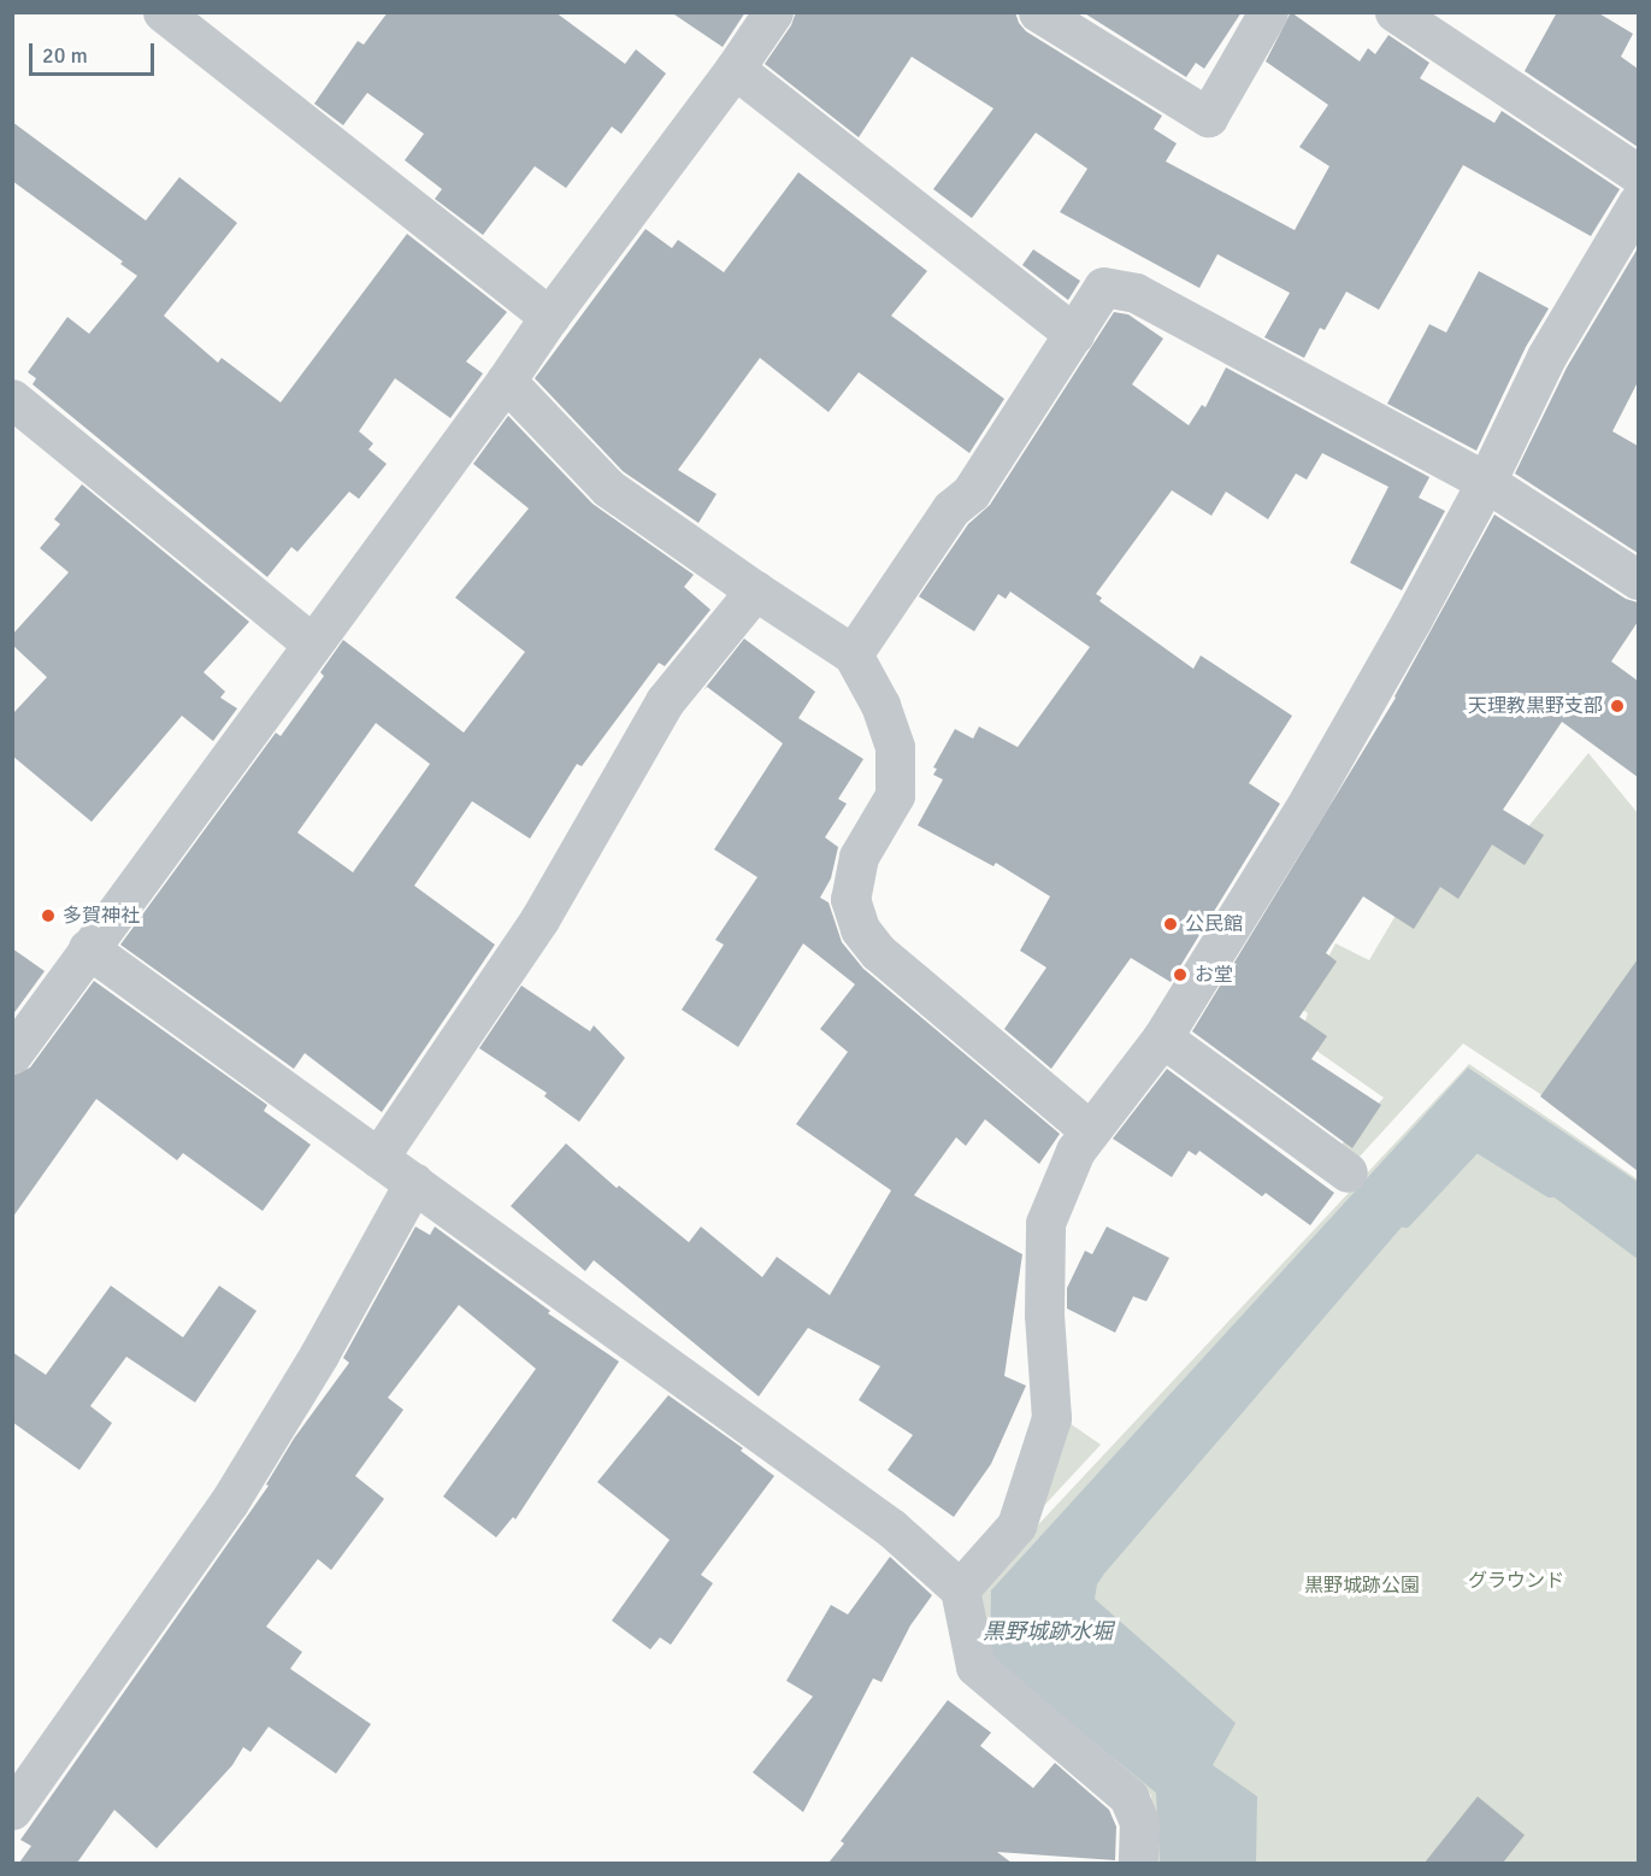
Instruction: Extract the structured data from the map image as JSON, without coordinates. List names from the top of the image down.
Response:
{
  "water": ["黒野城跡水堀"],
  "parks": ["グラウンド", "黒野城跡公園"],
  "places": [
    "天理教黒野支部",
    "多賀神社",
    "公民館",
    "お堂"
  ],
  "scale_bar": "20 m"
}
